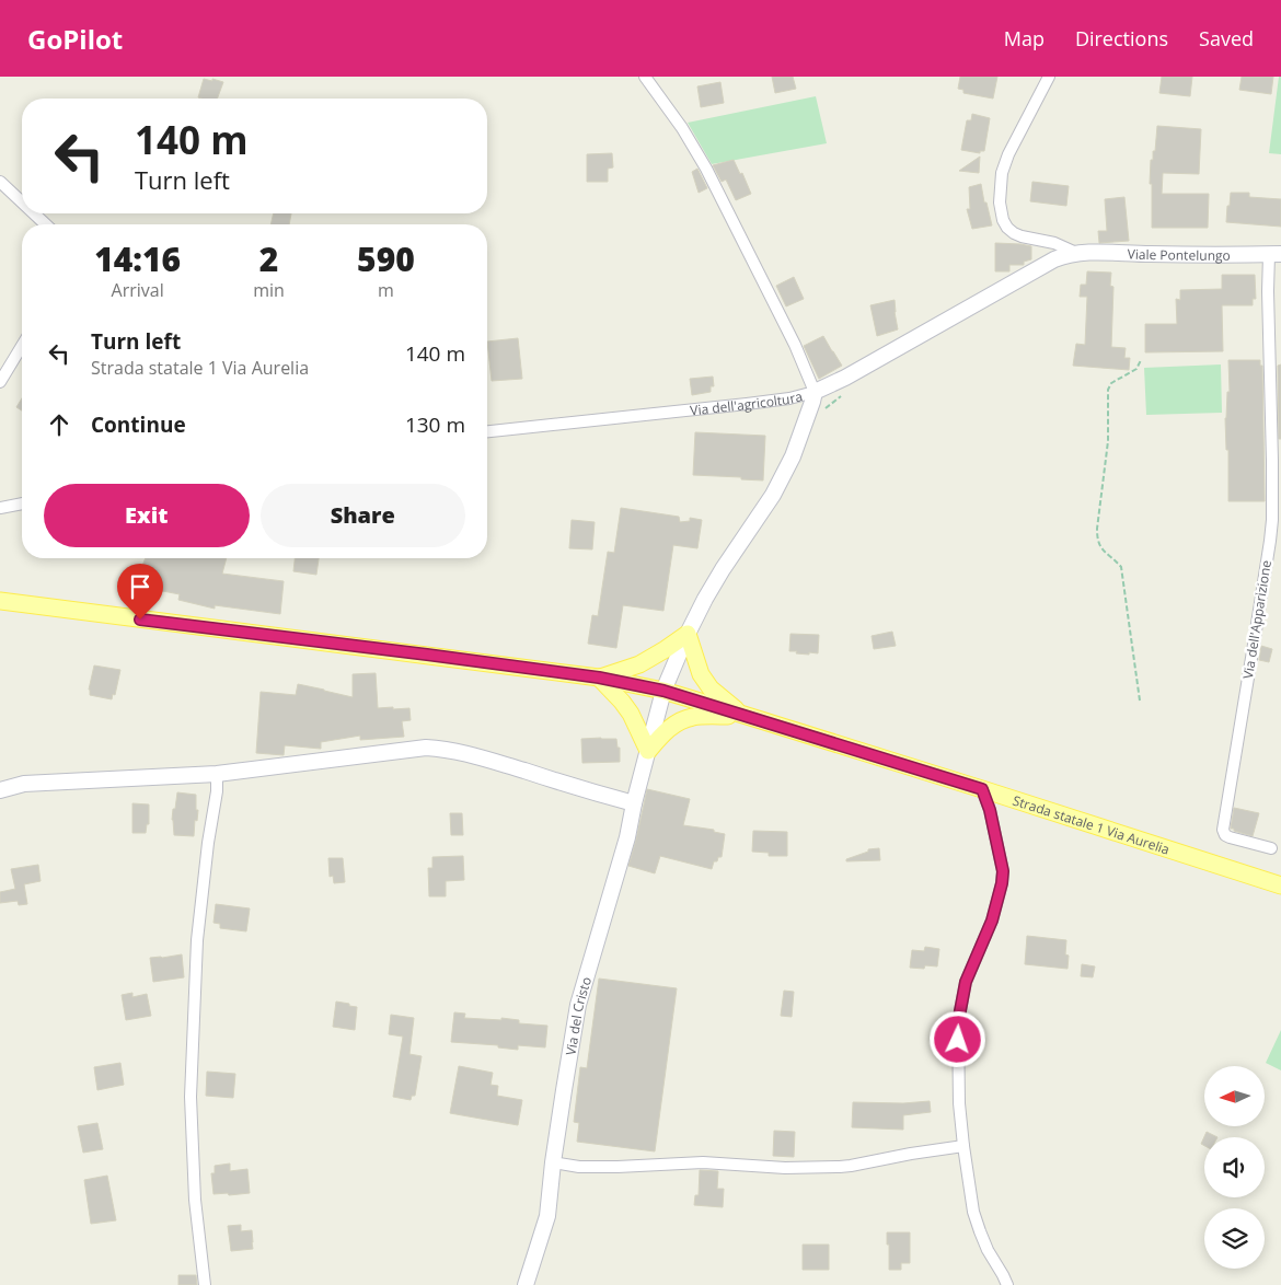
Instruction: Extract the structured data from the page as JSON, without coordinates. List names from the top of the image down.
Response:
{
  "streets": {
    "main road": ["Strada statale 1 Via Aurelia"],
    "street": [
      "Viale Pontelungo",
      "Via dell'agricoltura",
      "Via dell'Apparizione",
      "Via del Cristo"
    ]
  },
  "crossings": [
    ["Viale Pontelungo", "Via dell'agricoltura"],
    ["Viale Pontelungo", "Via dell'Apparizione"],
    ["Via dell'agricoltura", "Via del Cristo"],
    ["Strada statale 1 Via Aurelia", "Via del Cristo"]
  ],
  "north": "left",
  "page": {
    "header": "GoPilot",
    "nav": ["Map", "Directions", "Saved"],
    "turn": ["140 m", "Turn left"],
    "eta": [
      "14:16",
      "Arrival",
      "2",
      "min",
      "590",
      "m"
    ],
    "list": [
      {
        "name": "Turn left",
        "note": "Strada statale 1 Via Aurelia",
        "value": "140 m"
      },
      {
        "name": "Continue",
        "value": "130 m"
      }
    ],
    "buttons": ["Exit", "Share"]
  }
}
